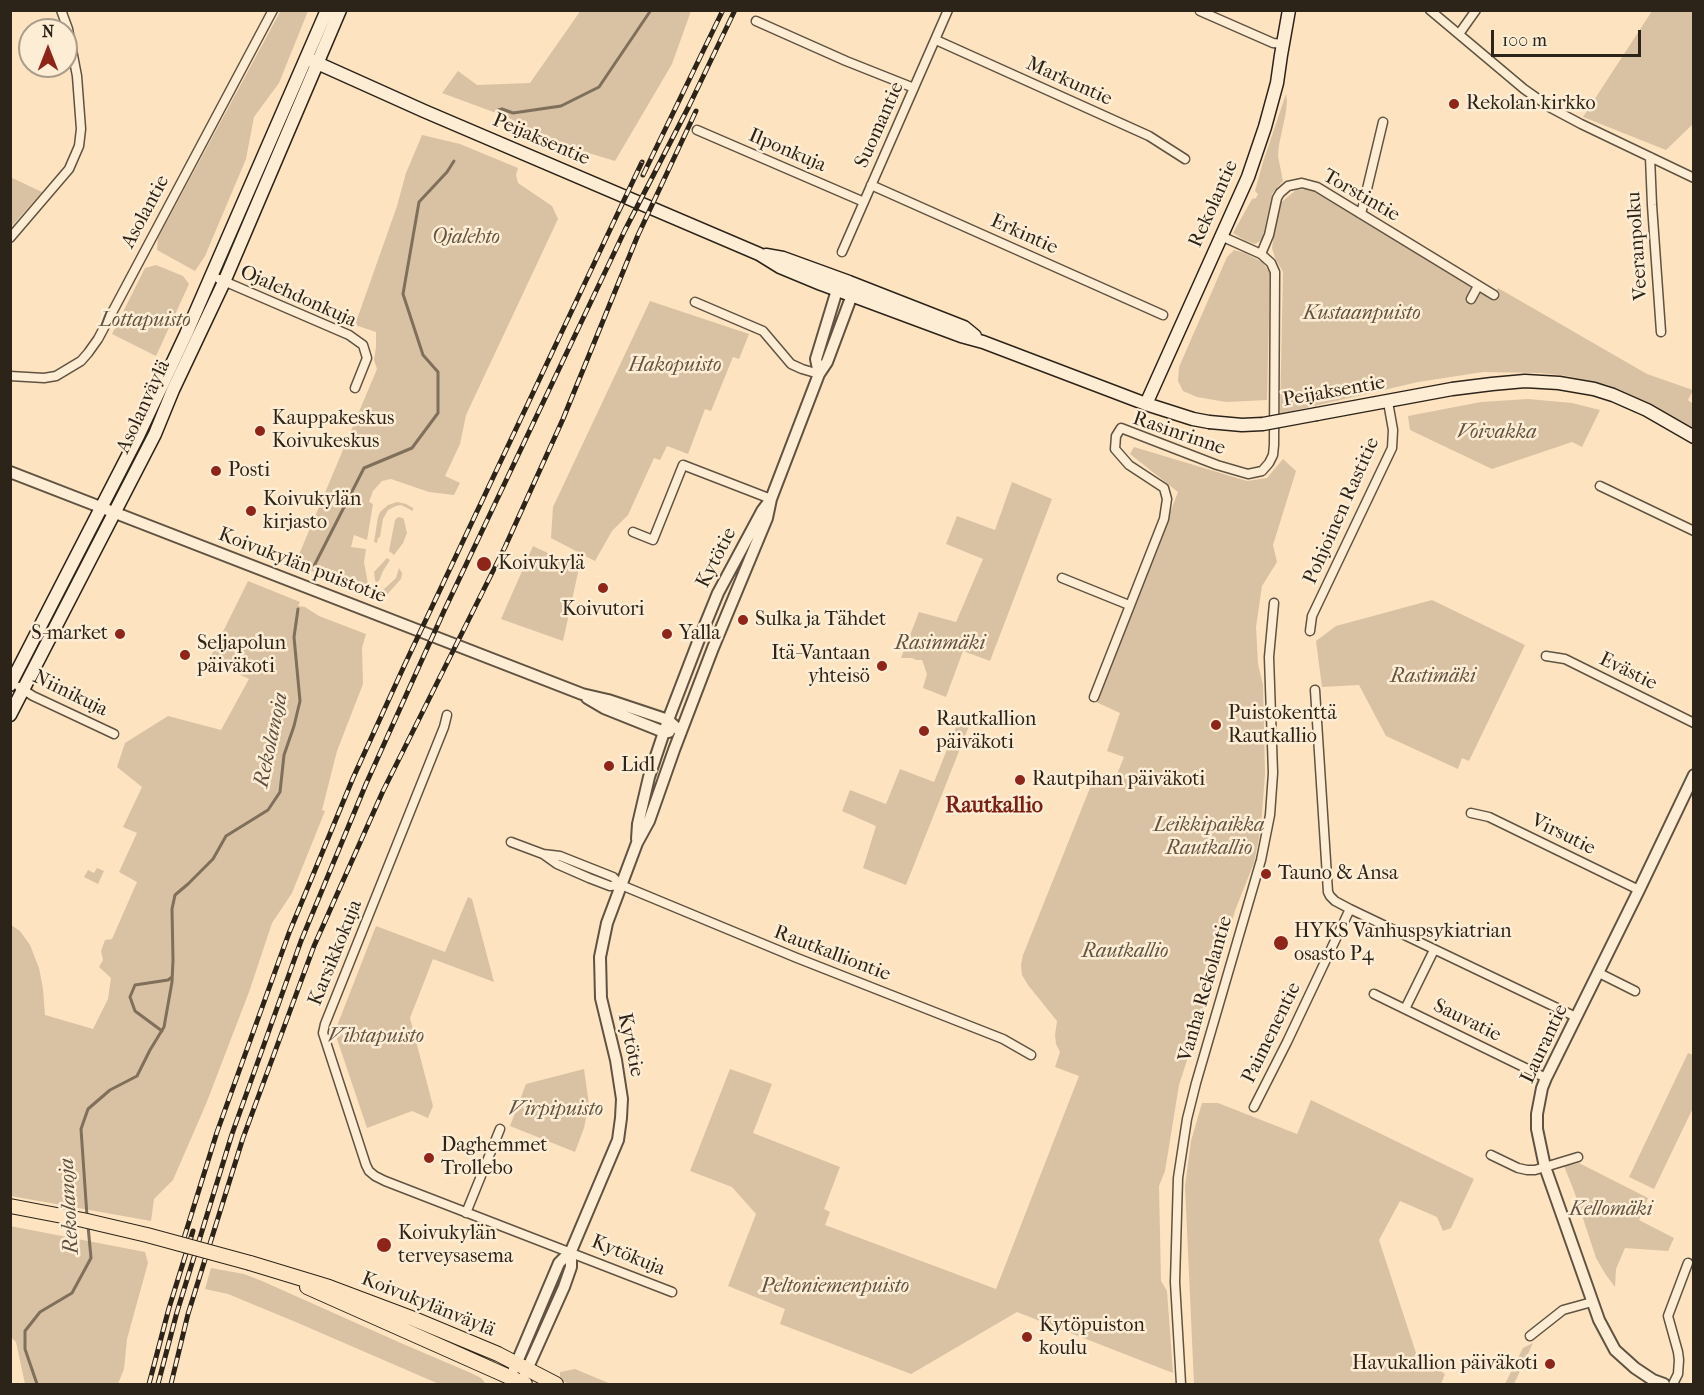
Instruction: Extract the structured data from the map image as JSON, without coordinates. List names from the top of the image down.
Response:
{
  "streets": {
    "main road": [
      "Peijaksentie",
      "Rekolantie",
      "Asolanväylä",
      "Koivukylänväylä"
    ],
    "street": [
      "Markuntie",
      "Suomantie",
      "Ilponkuja",
      "Torstintie",
      "Asolantie",
      "Erkintie",
      "Veeranpolku",
      "Ojalehdonkuja",
      "Rasinrinne",
      "Pohjoinen Rastitie",
      "Kytötie",
      "Koivukylän puistotie",
      "Evästie",
      "Niinikuja",
      "Virsutie",
      "Karsikkokuja",
      "Rautkalliontie",
      "Vanha Rekolantie",
      "Sauvatie",
      "Paimenentie",
      "Laurantie",
      "Kytökuja"
    ]
  },
  "crossings": [
    ["Markuntie", "Suomantie"],
    ["Suomantie", "Ilponkuja"],
    ["Suomantie", "Erkintie"],
    ["Peijaksentie", "Rekolantie"],
    ["Peijaksentie", "Asolanväylä"],
    ["Peijaksentie", "Pohjoinen Rastitie"],
    ["Peijaksentie", "Kytötie"],
    ["Torstintie", "Rasinrinne"],
    ["Ojalehdonkuja", "Asolanväylä"],
    ["Asolanväylä", "Koivukylän puistotie"],
    ["Asolanväylä", "Niinikuja"],
    ["Kytötie", "Koivukylän puistotie"],
    ["Kytötie", "Karsikkokuja"],
    ["Kytötie", "Rautkalliontie"],
    ["Kytötie", "Kytökuja"],
    ["Kytötie", "Koivukylänväylä"],
    ["Virsutie", "Laurantie"],
    ["Karsikkokuja", "Kytökuja"],
    ["Sauvatie", "Laurantie"]
  ],
  "districts": ["Rautkallio"],
  "water": ["Rekolanoja"],
  "parks": [
    "Ojalehto",
    "Kustaanpuisto",
    "Lottapuisto",
    "Hakopuisto",
    "Voivakka",
    "Rasinmäki",
    "Rastimäki",
    "Leikkipaikka Rautkallio",
    "Rautkallio",
    "Vihtapuisto",
    "Virpipuisto",
    "Kellomäki",
    "Peltoniemenpuisto"
  ],
  "places": [
    "Rekolan kirkko",
    "Kauppakeskus Koivukeskus",
    "Posti",
    "Koivukylän kirjasto",
    "Koivukylä",
    "Koivutori",
    "Sulka ja Tähdet",
    "S-market",
    "Yalla",
    "Seljapolun päiväkoti",
    "Itä-Vantaan yhteisö",
    "Puistokenttä Rautkallio",
    "Rautkallion päiväkoti",
    "Lidl",
    "Rautpihan päiväkoti",
    "Tauno & Ansa",
    "HYKS Vanhuspsykiatrian osasto P4",
    "Daghemmet Trollebo",
    "Koivukylän terveysasema",
    "Kytöpuiston koulu",
    "Havukallion päiväkoti"
  ],
  "scale_bar": "100 m",
  "north": "top"
}
